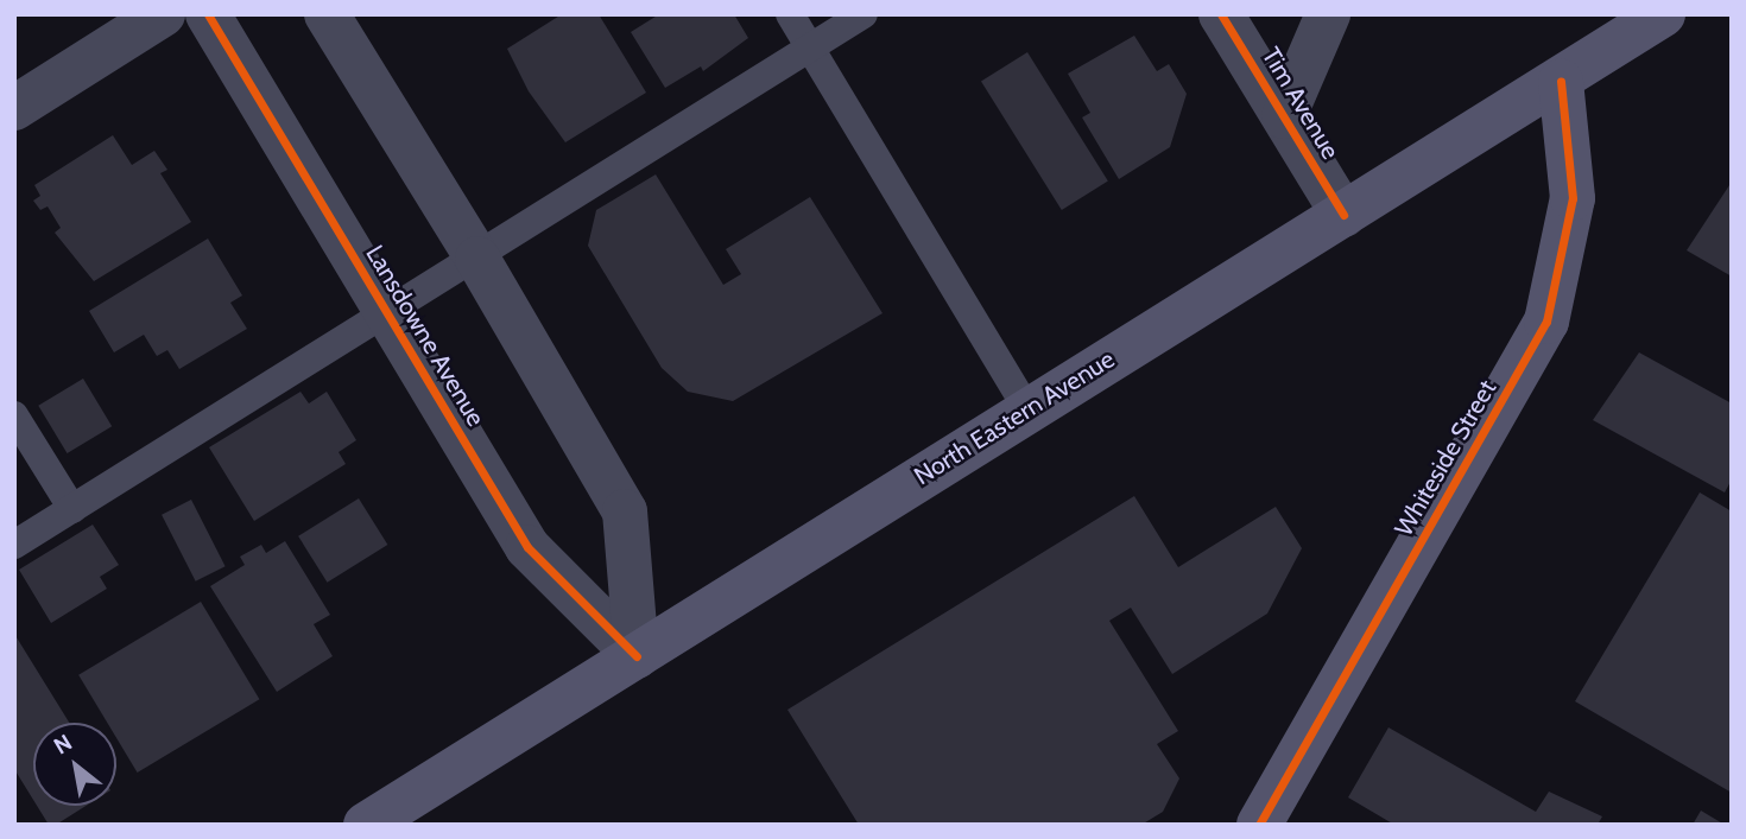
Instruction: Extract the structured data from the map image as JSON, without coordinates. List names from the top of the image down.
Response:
{
  "streets": {
    "main road": ["North Eastern Avenue", "Whiteside Street"],
    "street": ["Tim Avenue", "Lansdowne Avenue"]
  },
  "crossings": [
    ["Tim Avenue", "North Eastern Avenue"],
    ["Lansdowne Avenue", "North Eastern Avenue"],
    ["North Eastern Avenue", "Whiteside Street"]
  ],
  "north": "top left"
}
